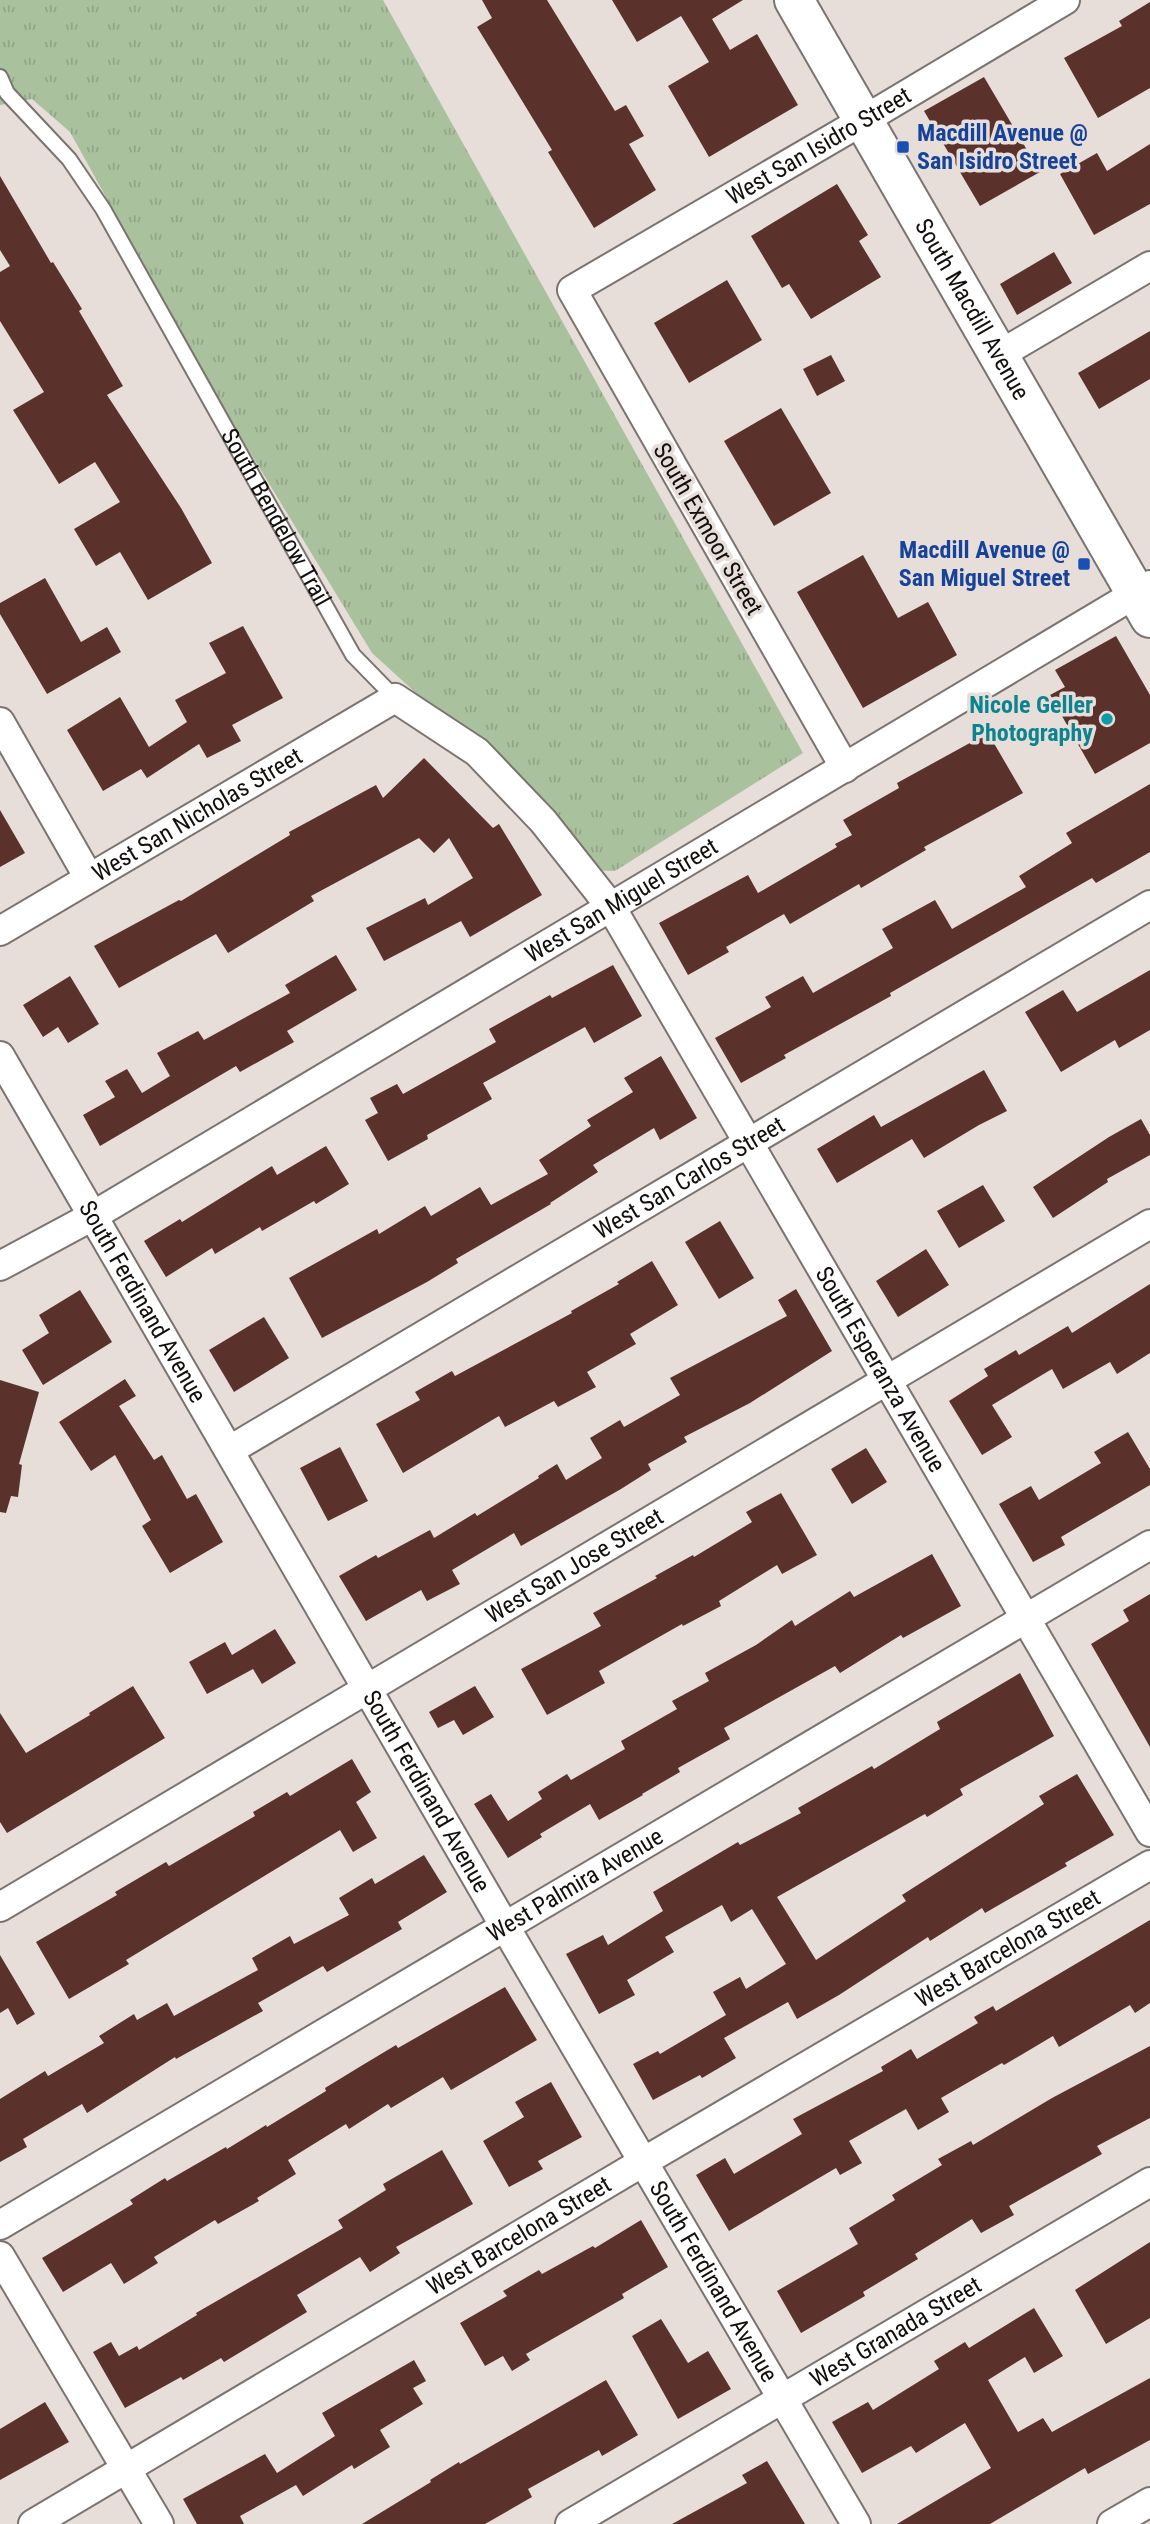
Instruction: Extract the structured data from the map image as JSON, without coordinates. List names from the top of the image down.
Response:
{
  "streets": {
    "street": [
      "West San Isidro Street",
      "South Macdill Avenue",
      "South Bendelow Trail",
      "South Exmoor Street",
      "West San Nicholas Street",
      "West San Miguel Street",
      "West San Carlos Street",
      "South Ferdinand Avenue",
      "South Esperanza Avenue",
      "West San Jose Street",
      "West Palmira Avenue",
      "West Barcelona Street",
      "West Granada Street"
    ]
  },
  "crossings": [
    ["West San Isidro Street", "South Macdill Avenue"],
    ["West San Isidro Street", "South Exmoor Street"],
    ["South Macdill Avenue", "West San Miguel Street"],
    ["South Bendelow Trail", "West San Nicholas Street"],
    ["South Bendelow Trail", "West San Miguel Street"],
    ["South Bendelow Trail", "South Esperanza Avenue"],
    ["South Exmoor Street", "West San Miguel Street"],
    ["West San Miguel Street", "South Ferdinand Avenue"],
    ["West San Miguel Street", "South Esperanza Avenue"],
    ["West San Carlos Street", "South Ferdinand Avenue"],
    ["West San Carlos Street", "South Esperanza Avenue"],
    ["South Ferdinand Avenue", "West San Jose Street"],
    ["South Ferdinand Avenue", "West Palmira Avenue"],
    ["South Ferdinand Avenue", "West Barcelona Street"],
    ["South Ferdinand Avenue", "West Granada Street"],
    ["South Esperanza Avenue", "West San Jose Street"],
    ["South Esperanza Avenue", "West Palmira Avenue"]
  ],
  "places": {
    "transit": ["Macdill Avenue @ San Isidro Street", "Macdill Avenue @ San Miguel Street"],
    "other": ["Nicole Geller Photography"]
  }
}
